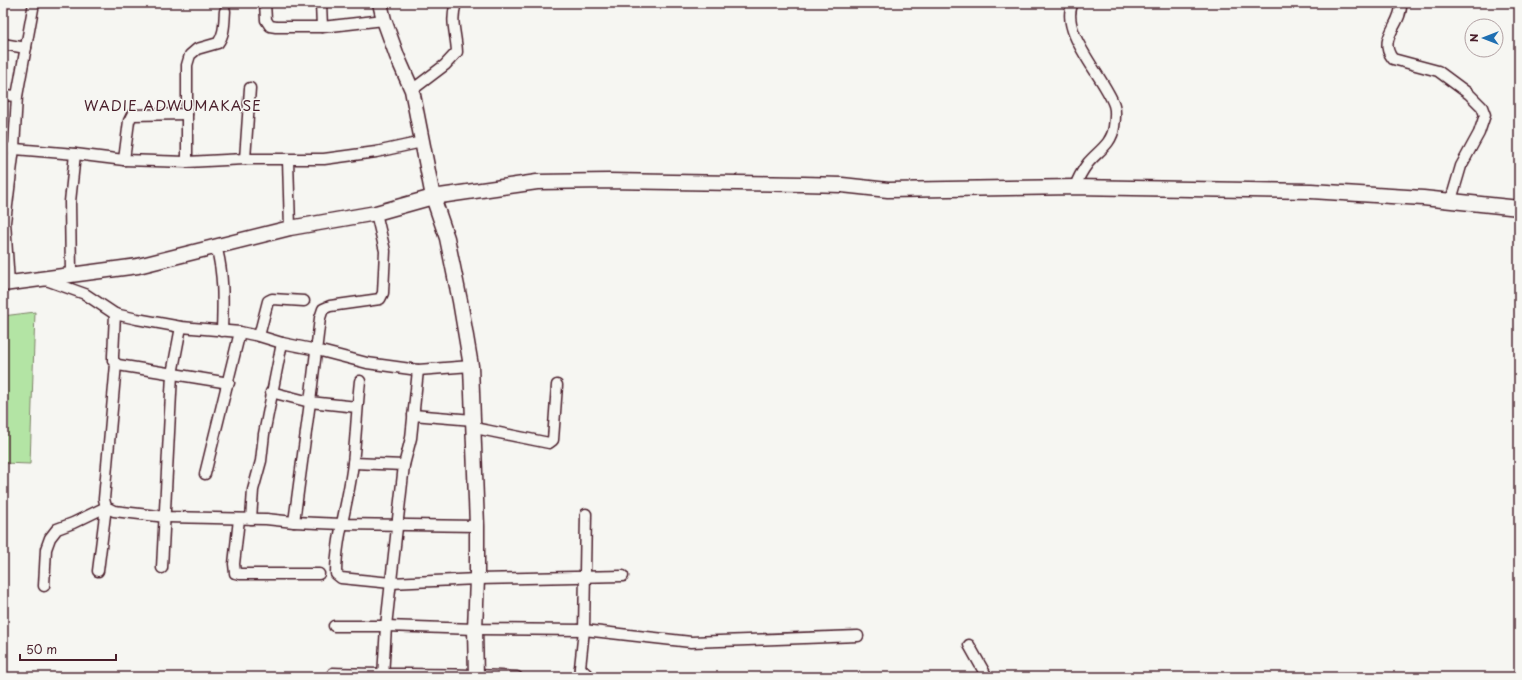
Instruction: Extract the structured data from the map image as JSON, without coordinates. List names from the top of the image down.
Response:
{
  "districts": ["WADIE ADWUMAKASE"],
  "scale_bar": "50 m",
  "north": "left"
}
